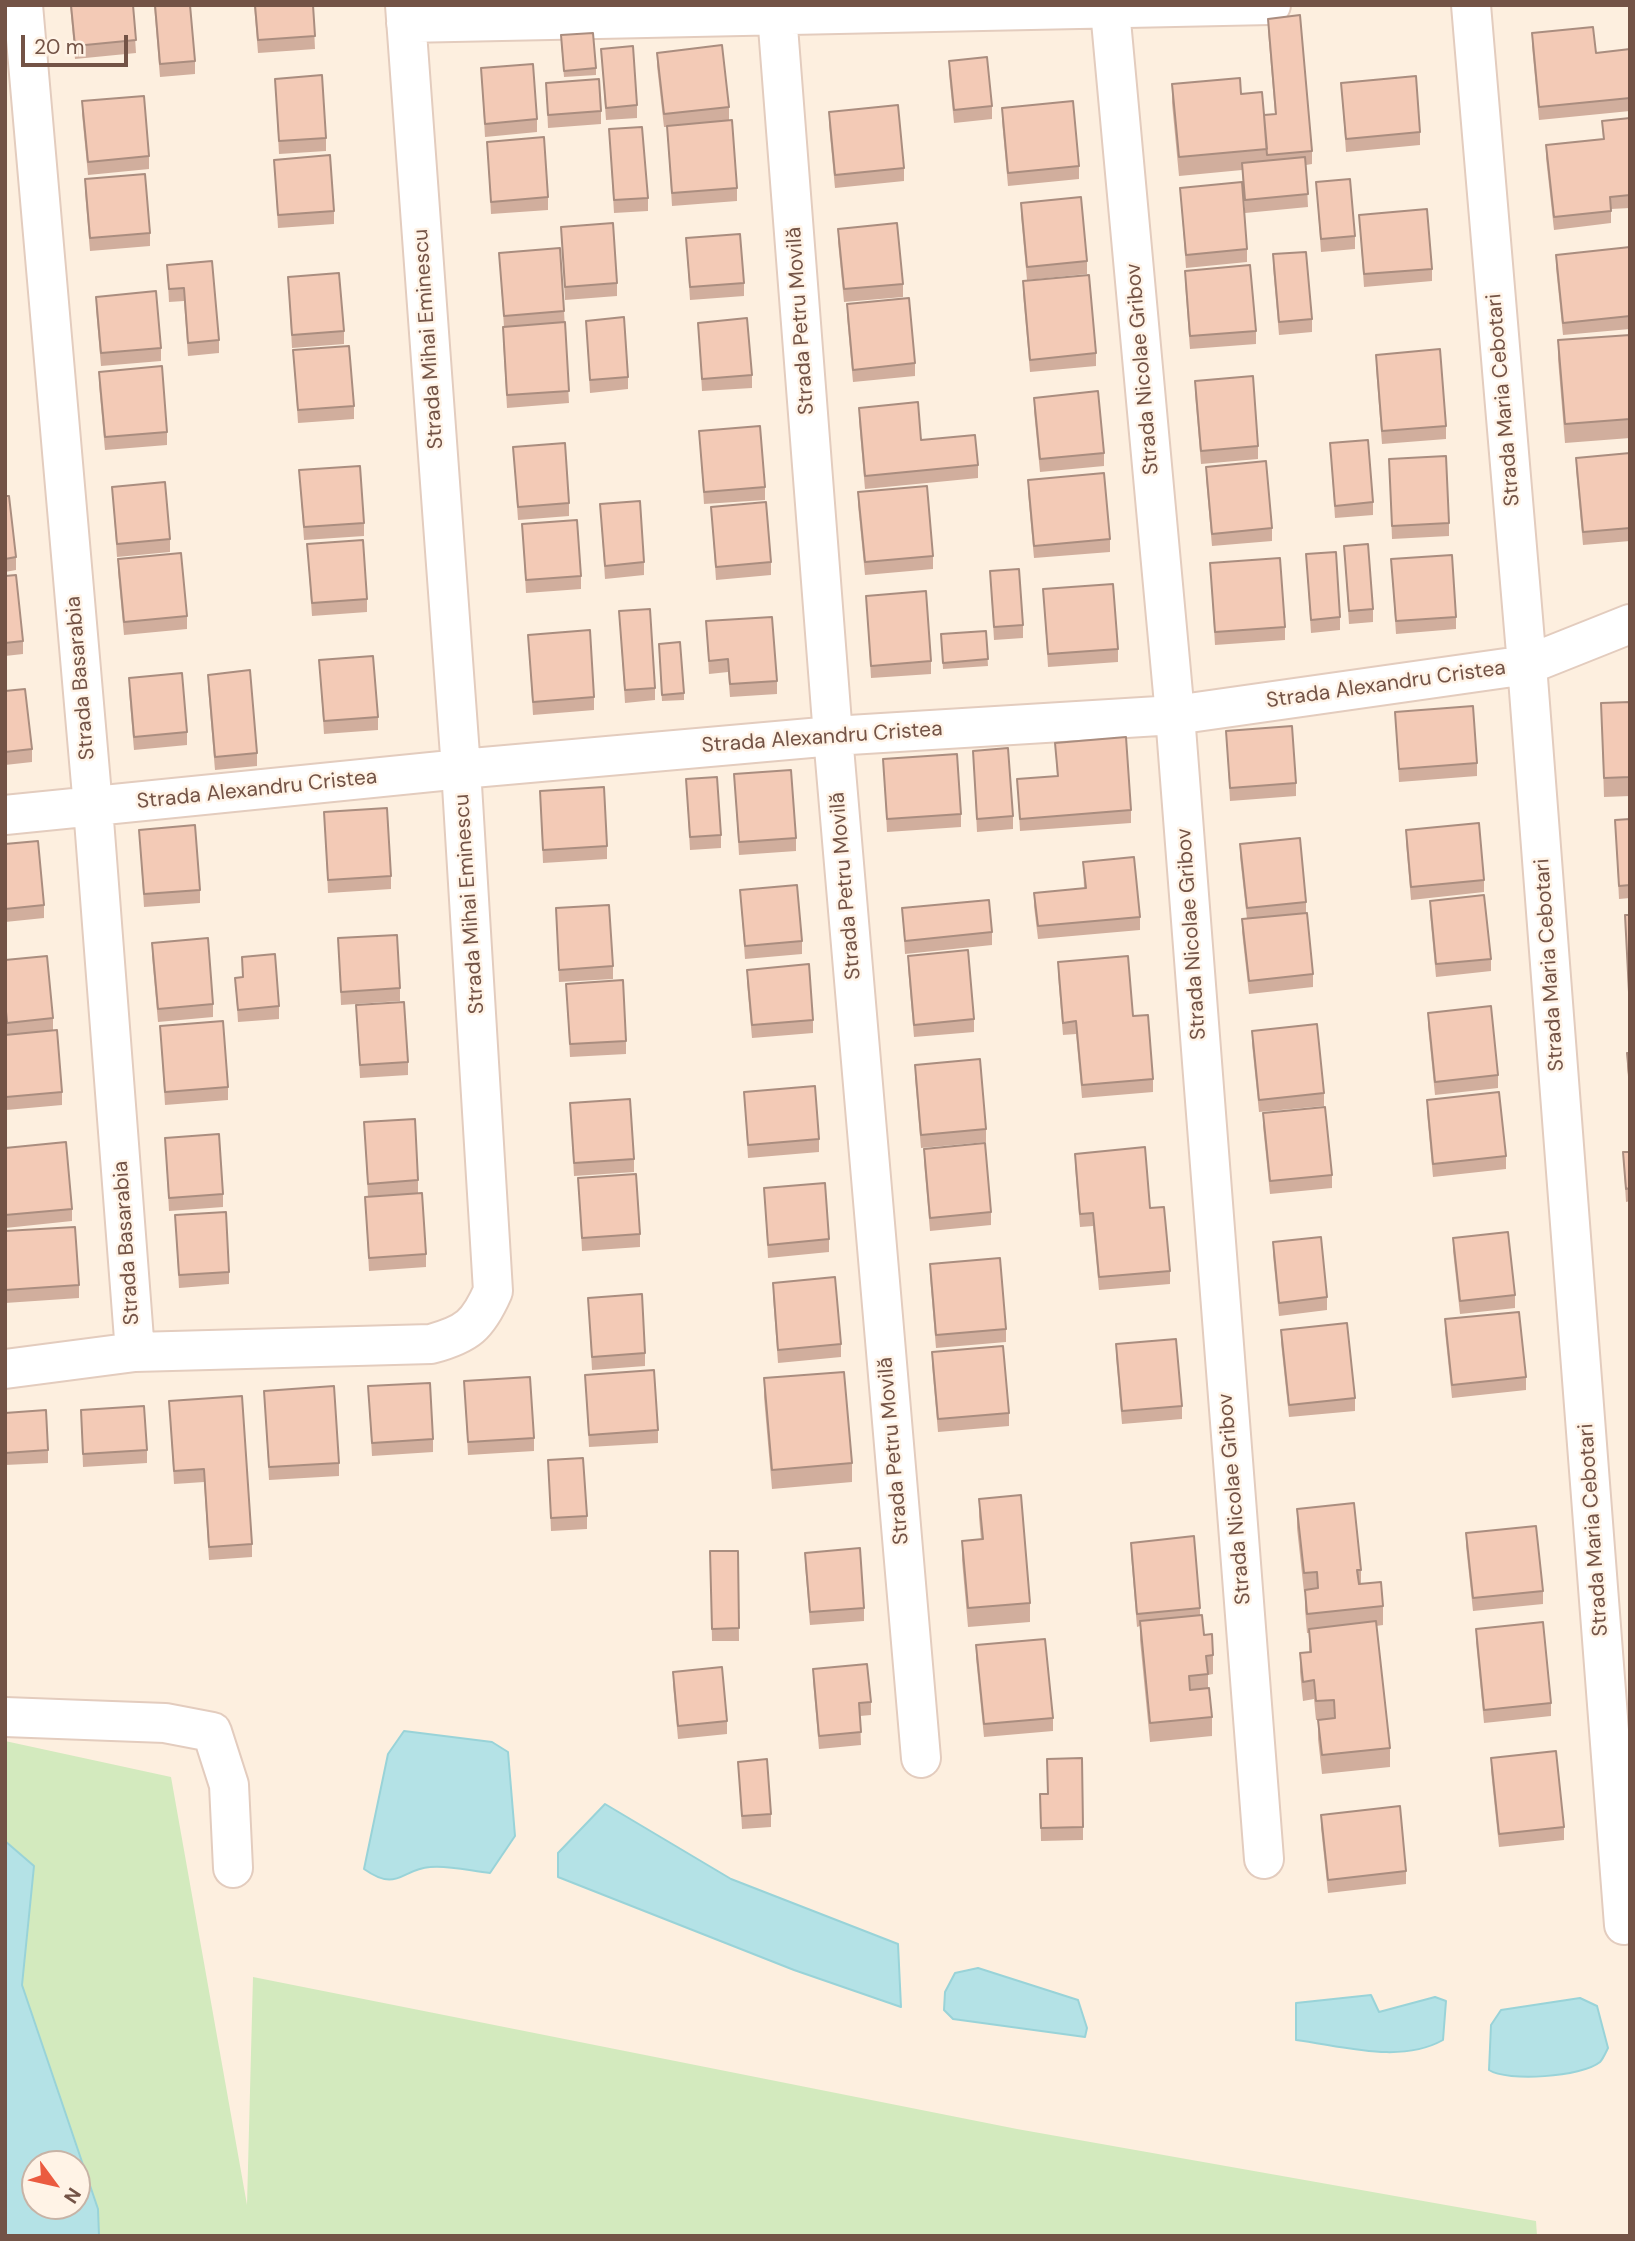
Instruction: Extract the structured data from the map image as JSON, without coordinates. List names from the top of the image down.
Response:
{
  "streets": {
    "street": [
      "Strada Petru Movilă",
      "Strada Mihai Eminescu",
      "Strada Nicolae Gribov",
      "Strada Maria Cebotari",
      "Strada Basarabia",
      "Strada Alexandru Cristea"
    ]
  },
  "crossings": [
    ["Strada Petru Movilă", "Strada Alexandru Cristea"],
    ["Strada Mihai Eminescu", "Strada Basarabia"],
    ["Strada Mihai Eminescu", "Strada Alexandru Cristea"],
    ["Strada Nicolae Gribov", "Strada Alexandru Cristea"],
    ["Strada Maria Cebotari", "Strada Alexandru Cristea"],
    ["Strada Basarabia", "Strada Alexandru Cristea"]
  ],
  "scale_bar": "20 m",
  "north": "bottom right"
}
